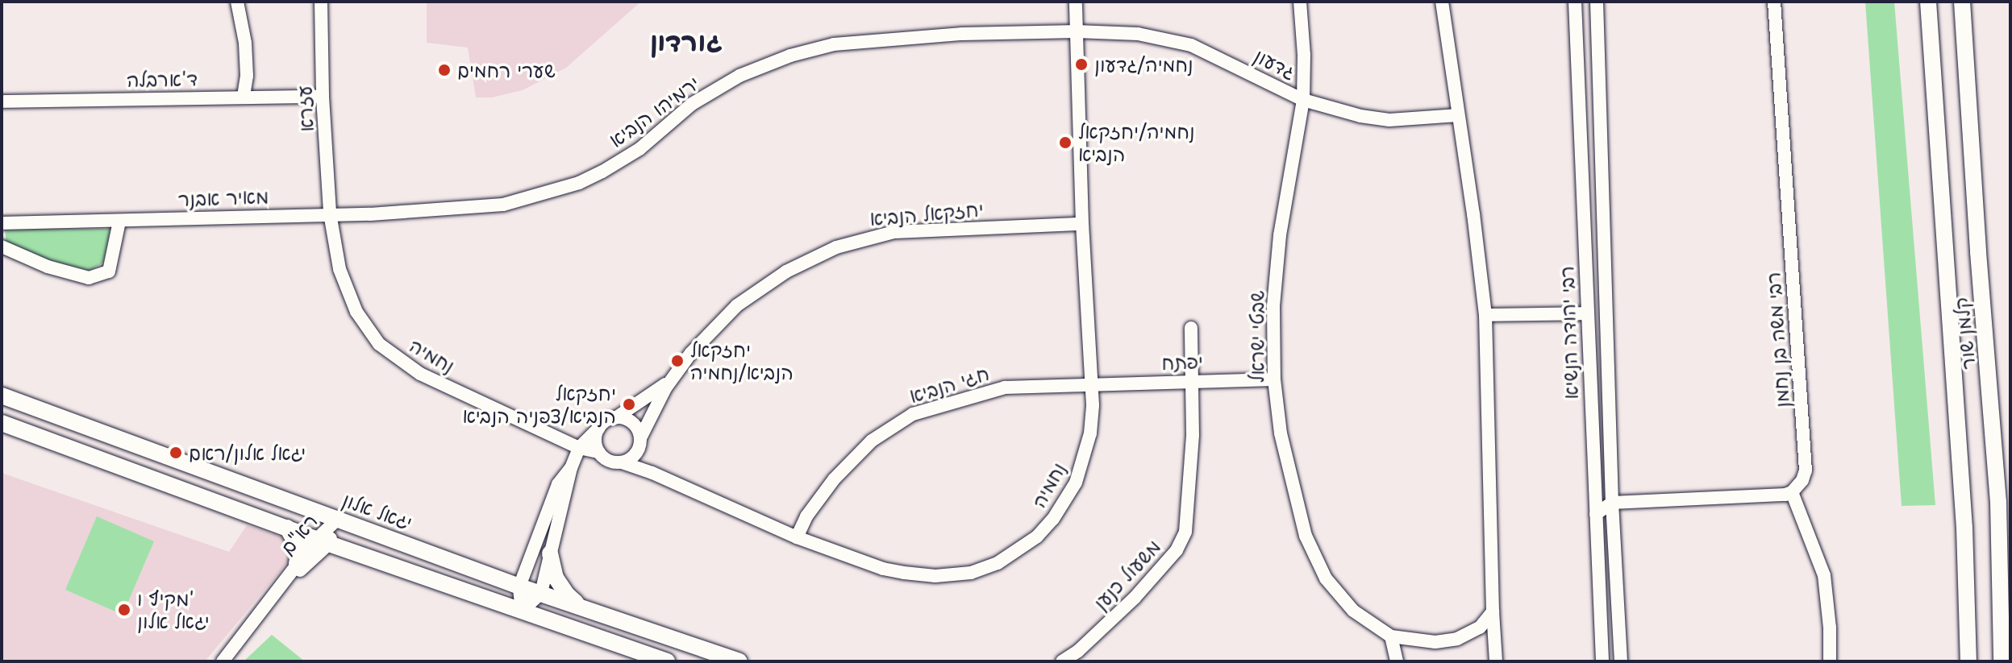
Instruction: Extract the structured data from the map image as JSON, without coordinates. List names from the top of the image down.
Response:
{
  "streets": {
    "main road": ["קלמן שור", "יגאל אלון"],
    "street": [
      "גדעון",
      "ד'ארבלה",
      "עזרא",
      "ירמיהו הנביא",
      "מאיר אבנר",
      "יחזקאל הנביא",
      "רבי יהודה הנשיא",
      "שבטי ישראל",
      "רבי משה בן נחמן",
      "נחמיה",
      "יפתח",
      "חגי הנביא",
      "רא\"ם",
      "משעול כנען"
    ]
  },
  "crossings": [
    ["גדעון", "ירמיהו הנביא"],
    ["גדעון", "שבטי ישראל"],
    ["גדעון", "נחמיה"],
    ["ד'ארבלה", "עזרא"],
    ["עזרא", "ירמיהו הנביא"],
    ["עזרא", "מאיר אבנר"],
    ["עזרא", "נחמיה"],
    ["ירמיהו הנביא", "מאיר אבנר"],
    ["ירמיהו הנביא", "נחמיה"],
    ["מאיר אבנר", "נחמיה"],
    ["יחזקאל הנביא", "נחמיה"],
    ["שבטי ישראל", "יפתח"],
    ["נחמיה", "יפתח"],
    ["נחמיה", "חגי הנביא"],
    ["יפתח", "חגי הנביא"],
    ["יפתח", "משעול כנען"],
    ["יגאל אלון", "רא\"ם"]
  ],
  "districts": ["גורדון"],
  "places": [
    "נחמיה/גדעון",
    "שערי רחמים",
    "נחמיה/יחזקאל הנביא",
    "יחזקאל הנביא/נחמיה",
    "יחזקאל הנביא/צפניה הנביא",
    "יגאל אלון/ראם",
    "מקיף ו' יגאל אלון"
  ]
}
